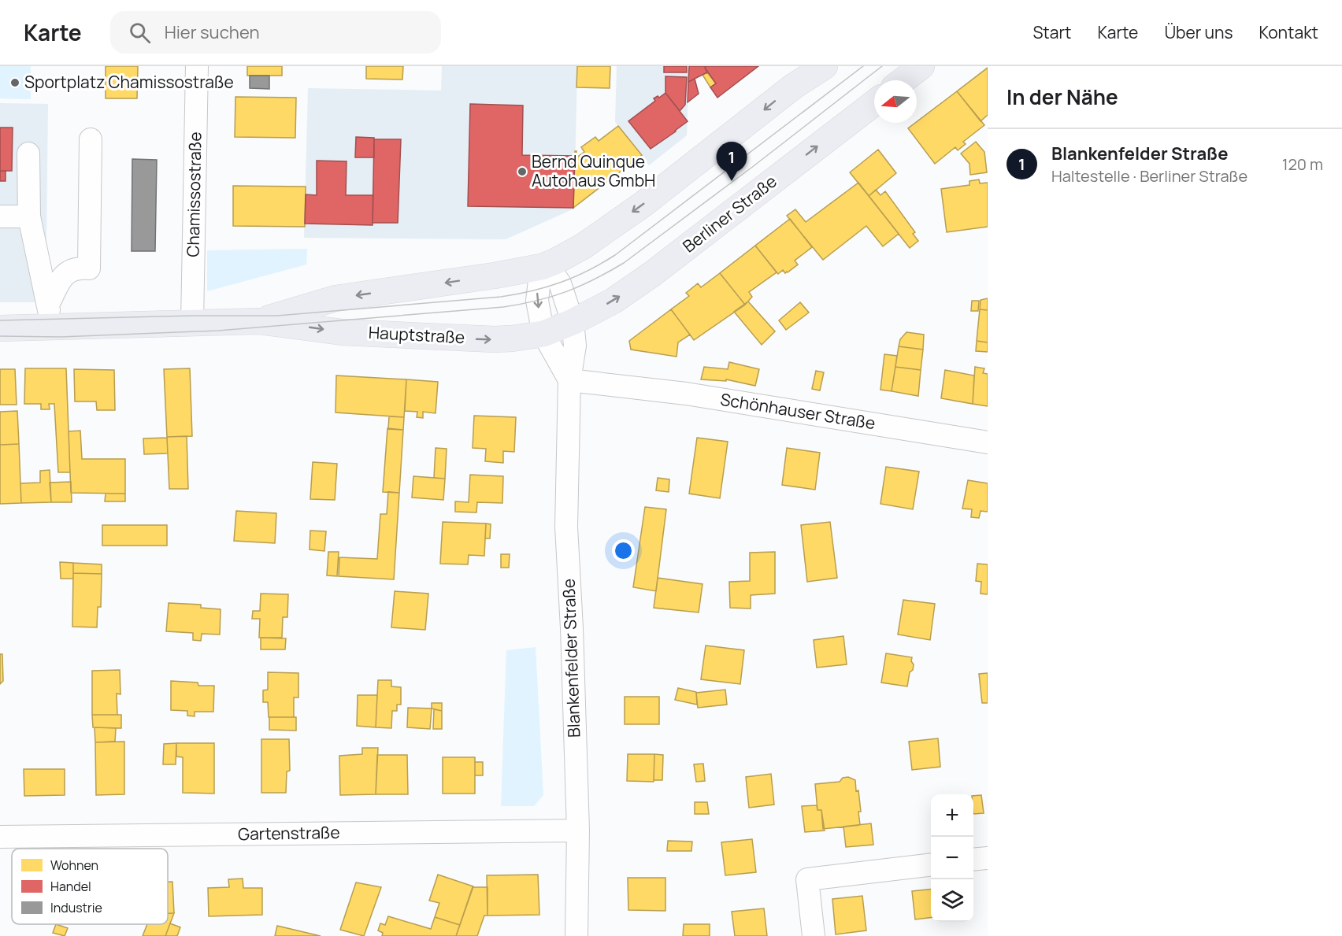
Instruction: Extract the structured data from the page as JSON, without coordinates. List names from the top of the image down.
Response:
{
  "streets": {
    "main road": ["Berliner Straße", "Hauptstraße"],
    "street": [
      "Chamissostraße",
      "Schönhauser Straße",
      "Blankenfelder Straße",
      "Gartenstraße"
    ]
  },
  "crossings": [
    ["Chamissostraße", "Hauptstraße"],
    ["Berliner Straße", "Hauptstraße"],
    ["Berliner Straße", "Blankenfelder Straße"],
    ["Hauptstraße", "Blankenfelder Straße"],
    ["Schönhauser Straße", "Blankenfelder Straße"],
    ["Blankenfelder Straße", "Gartenstraße"]
  ],
  "places": ["Sportplatz Chamissostraße", "Bernd Quinque Autohaus GmbH"],
  "legend": ["Wohnen", "Handel", "Industrie"],
  "north": "left",
  "page": {
    "header": "Karte",
    "search": "Hier suchen",
    "nav": [
      "Start",
      "Karte",
      "Über uns",
      "Kontakt"
    ],
    "heading": "In der Nähe",
    "list": [
      {
        "mark": "1",
        "name": "Blankenfelder Straße",
        "note": "Haltestelle · Berliner Straße",
        "value": "120 m"
      }
    ],
    "pins": "1",
    "map_buttons": ["+", "−"]
  }
}
